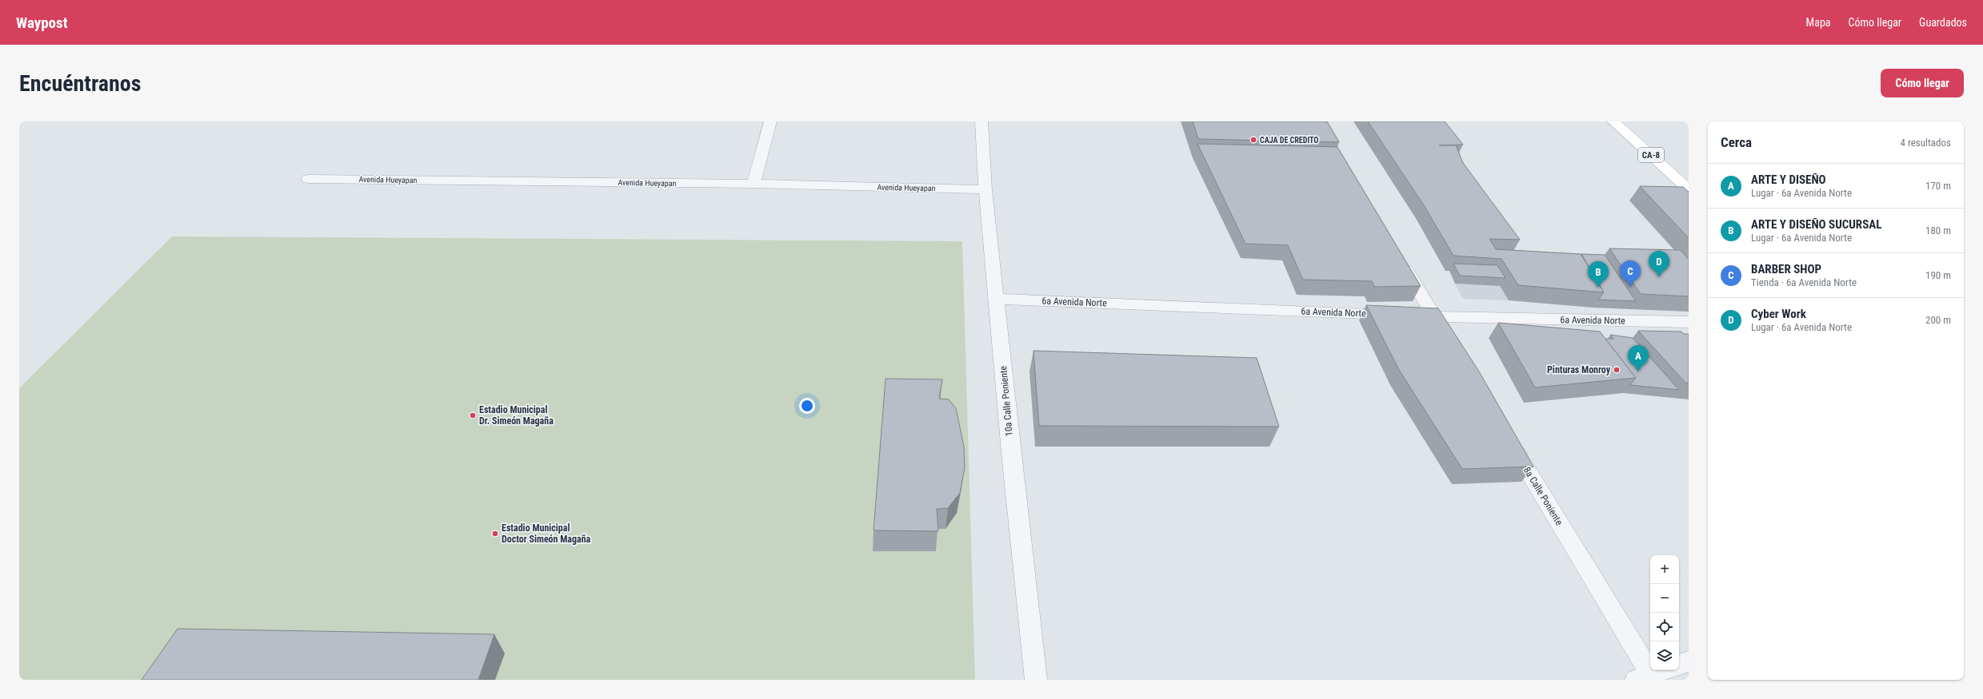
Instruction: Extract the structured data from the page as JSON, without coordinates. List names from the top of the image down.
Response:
{
  "streets": {
    "main road": ["CA-8"],
    "street": [
      "Avenida Hueyapan",
      "6a Avenida Norte",
      "10a Calle Poniente",
      "8a Calle Poniente"
    ]
  },
  "crossings": [
    ["Avenida Hueyapan", "10a Calle Poniente"],
    ["6a Avenida Norte", "10a Calle Poniente"]
  ],
  "places": [
    "CAJA DE CREDITO",
    "Pinturas Monroy",
    "Estadio Municipal Dr. Simeón Magaña",
    "Estadio Municipal Doctor Simeón Magaña"
  ],
  "page": {
    "header": "Waypost",
    "nav": ["Mapa", "Cómo llegar", "Guardados"],
    "buttons": "Cómo llegar",
    "title": "Encuéntranos",
    "heading": ["Cerca", "4 resultados"],
    "list": [
      {
        "mark": "A",
        "name": "ARTE Y DISEÑO",
        "note": "Lugar · 6a Avenida Norte",
        "value": "170 m"
      },
      {
        "mark": "B",
        "name": "ARTE Y DISEÑO SUCURSAL",
        "note": "Lugar · 6a Avenida Norte",
        "value": "180 m"
      },
      {
        "mark": "C",
        "name": "BARBER SHOP",
        "note": "Tienda · 6a Avenida Norte",
        "value": "190 m"
      },
      {
        "mark": "D",
        "name": "Cyber Work",
        "note": "Lugar · 6a Avenida Norte",
        "value": "200 m"
      }
    ],
    "pins": [
      "D",
      "C",
      "B",
      "A"
    ],
    "map_buttons": ["+", "−"]
  }
}
